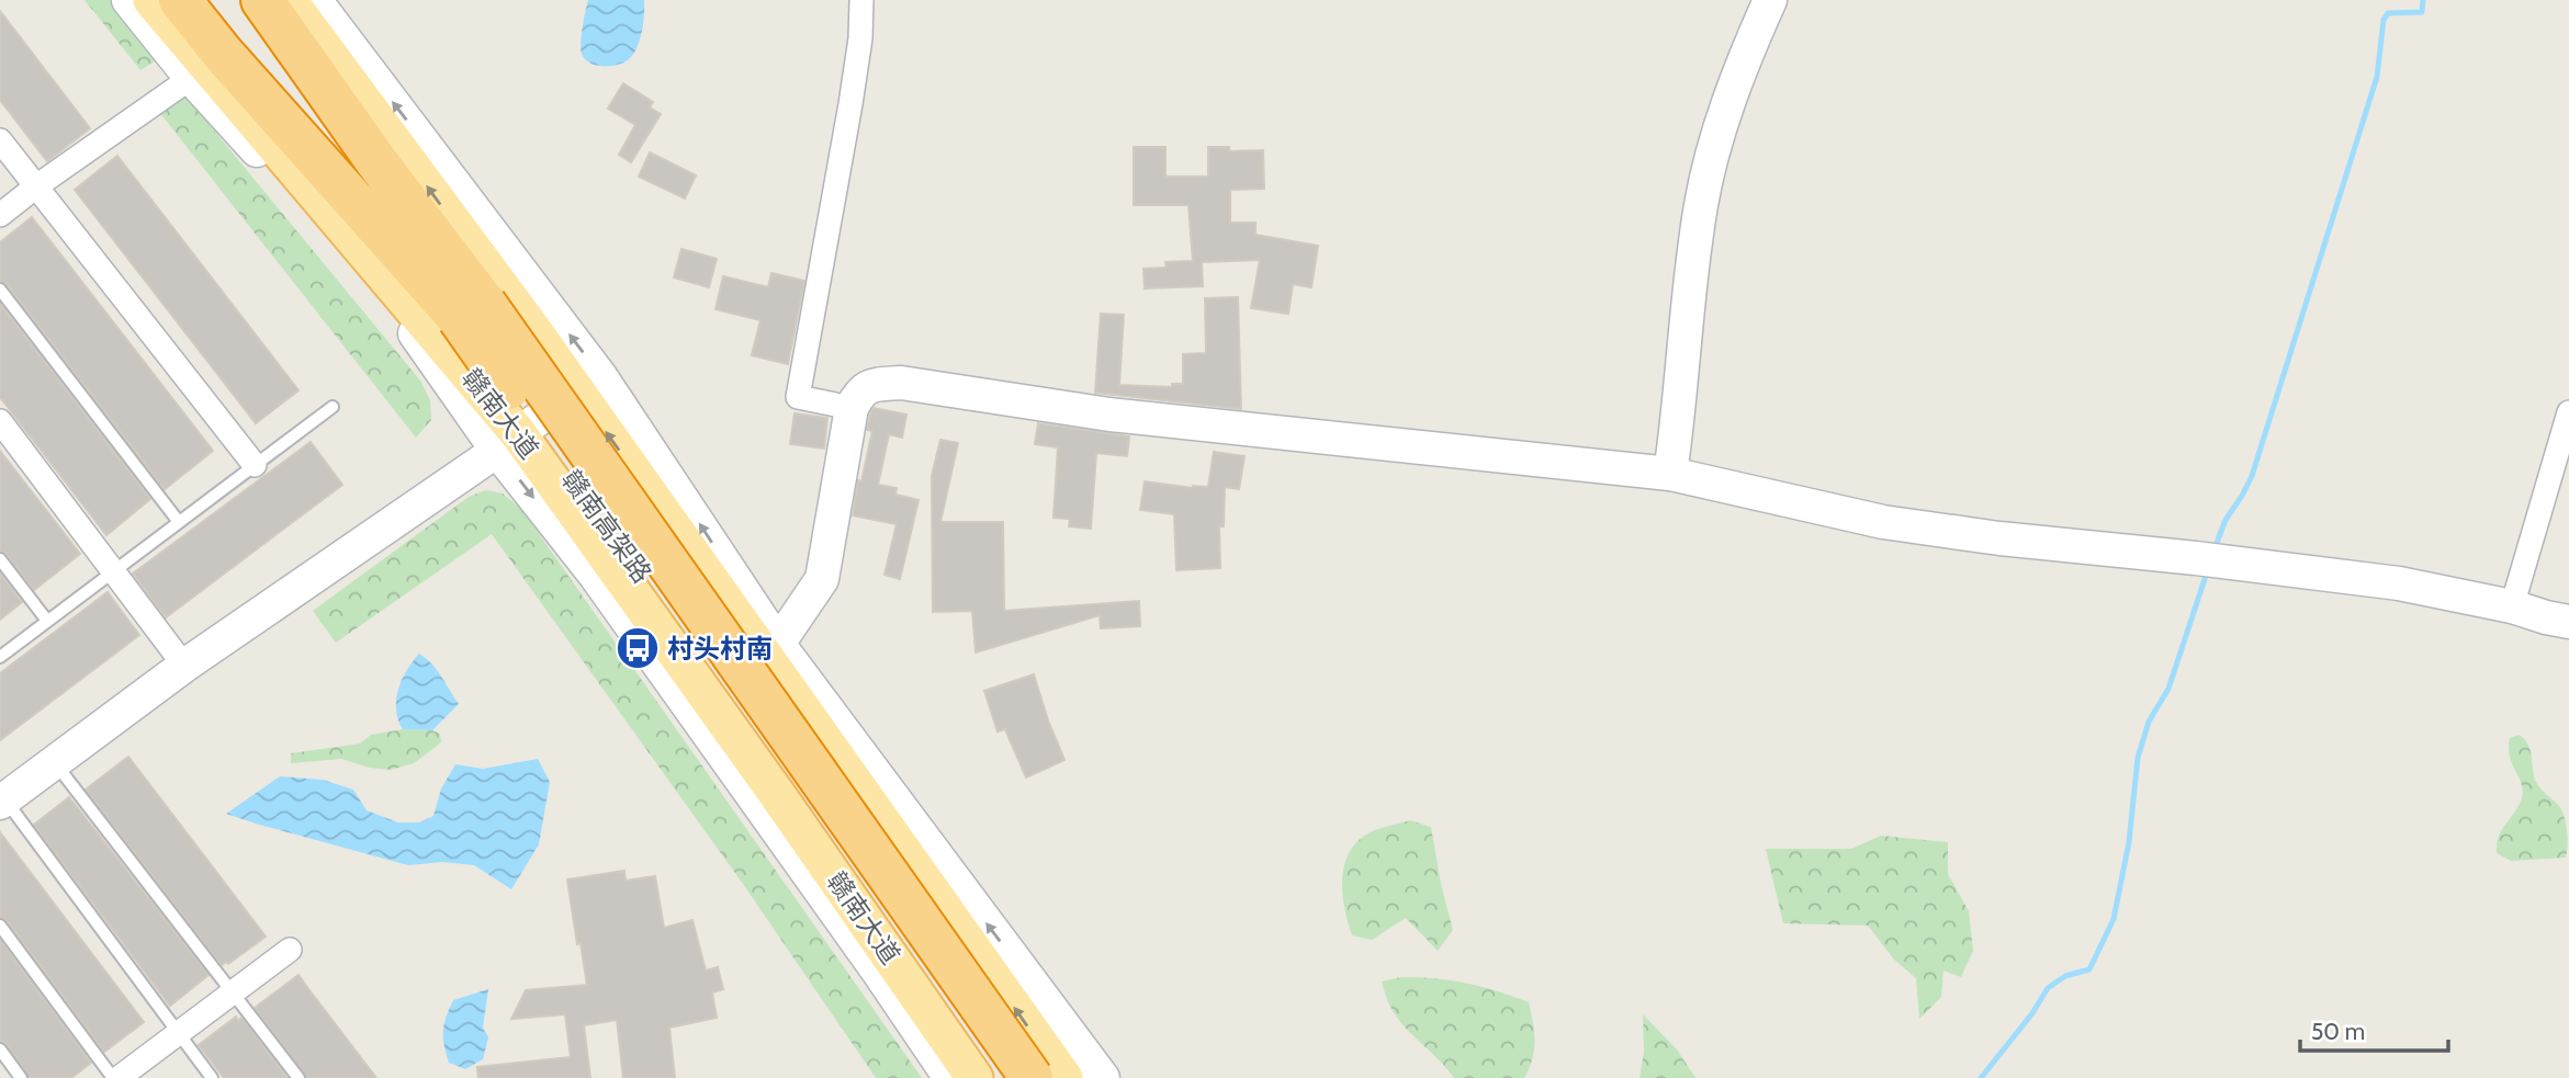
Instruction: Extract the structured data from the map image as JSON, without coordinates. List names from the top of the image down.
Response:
{
  "streets": {
    "highway": ["赣南高架路"],
    "main road": ["赣南大道"]
  },
  "crossings": [
    ["赣南大道", "赣南高架路"]
  ],
  "places": {
    "bus stop": ["村头村南"]
  },
  "scale_bar": "50 m"
}
